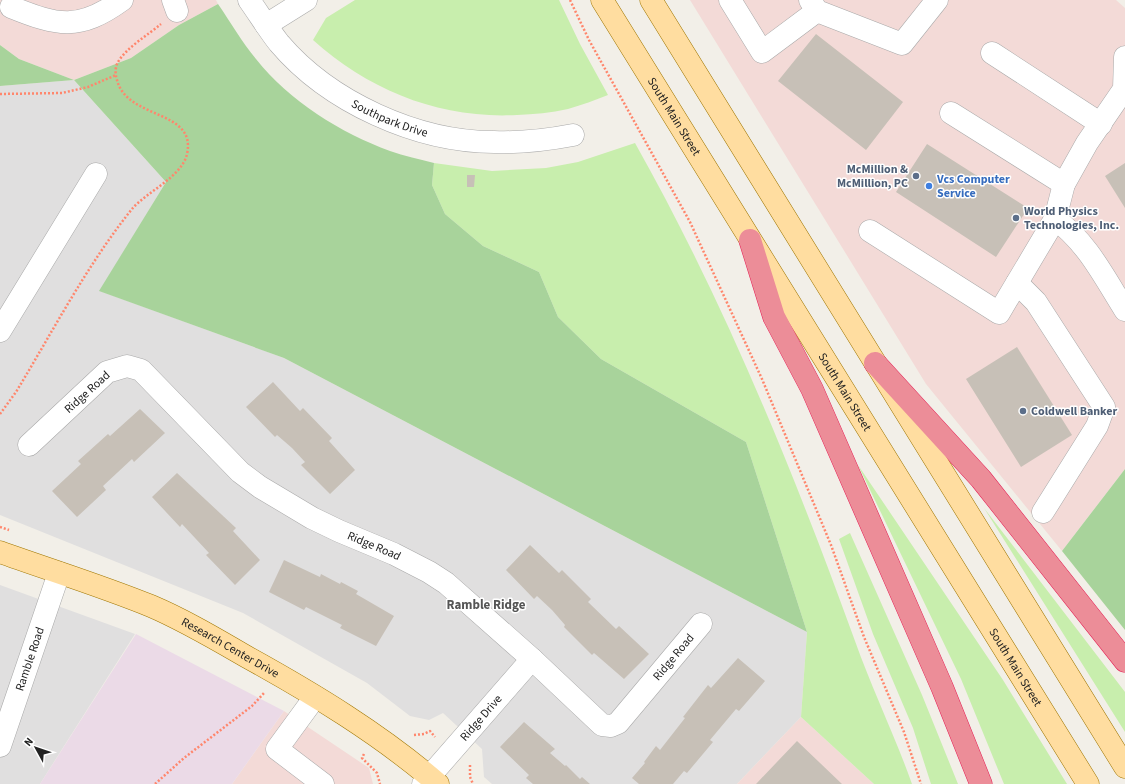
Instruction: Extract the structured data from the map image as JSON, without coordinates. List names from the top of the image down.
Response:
{
  "streets": {
    "main road": ["South Main Street", "Research Center Drive"],
    "street": [
      "Southpark Drive",
      "Ridge Road",
      "Ramble Road",
      "Ridge Drive"
    ]
  },
  "crossings": [
    ["Ridge Road", "Ridge Drive"],
    ["Research Center Drive", "Ramble Road"],
    ["Research Center Drive", "Ridge Drive"]
  ],
  "districts": ["Ramble Ridge"],
  "places": [
    "McMillion & McMillion, PC",
    "Vcs Computer Service",
    "World Physics Technologies, Inc.",
    "Coldwell Banker"
  ],
  "north": "top left"
}
